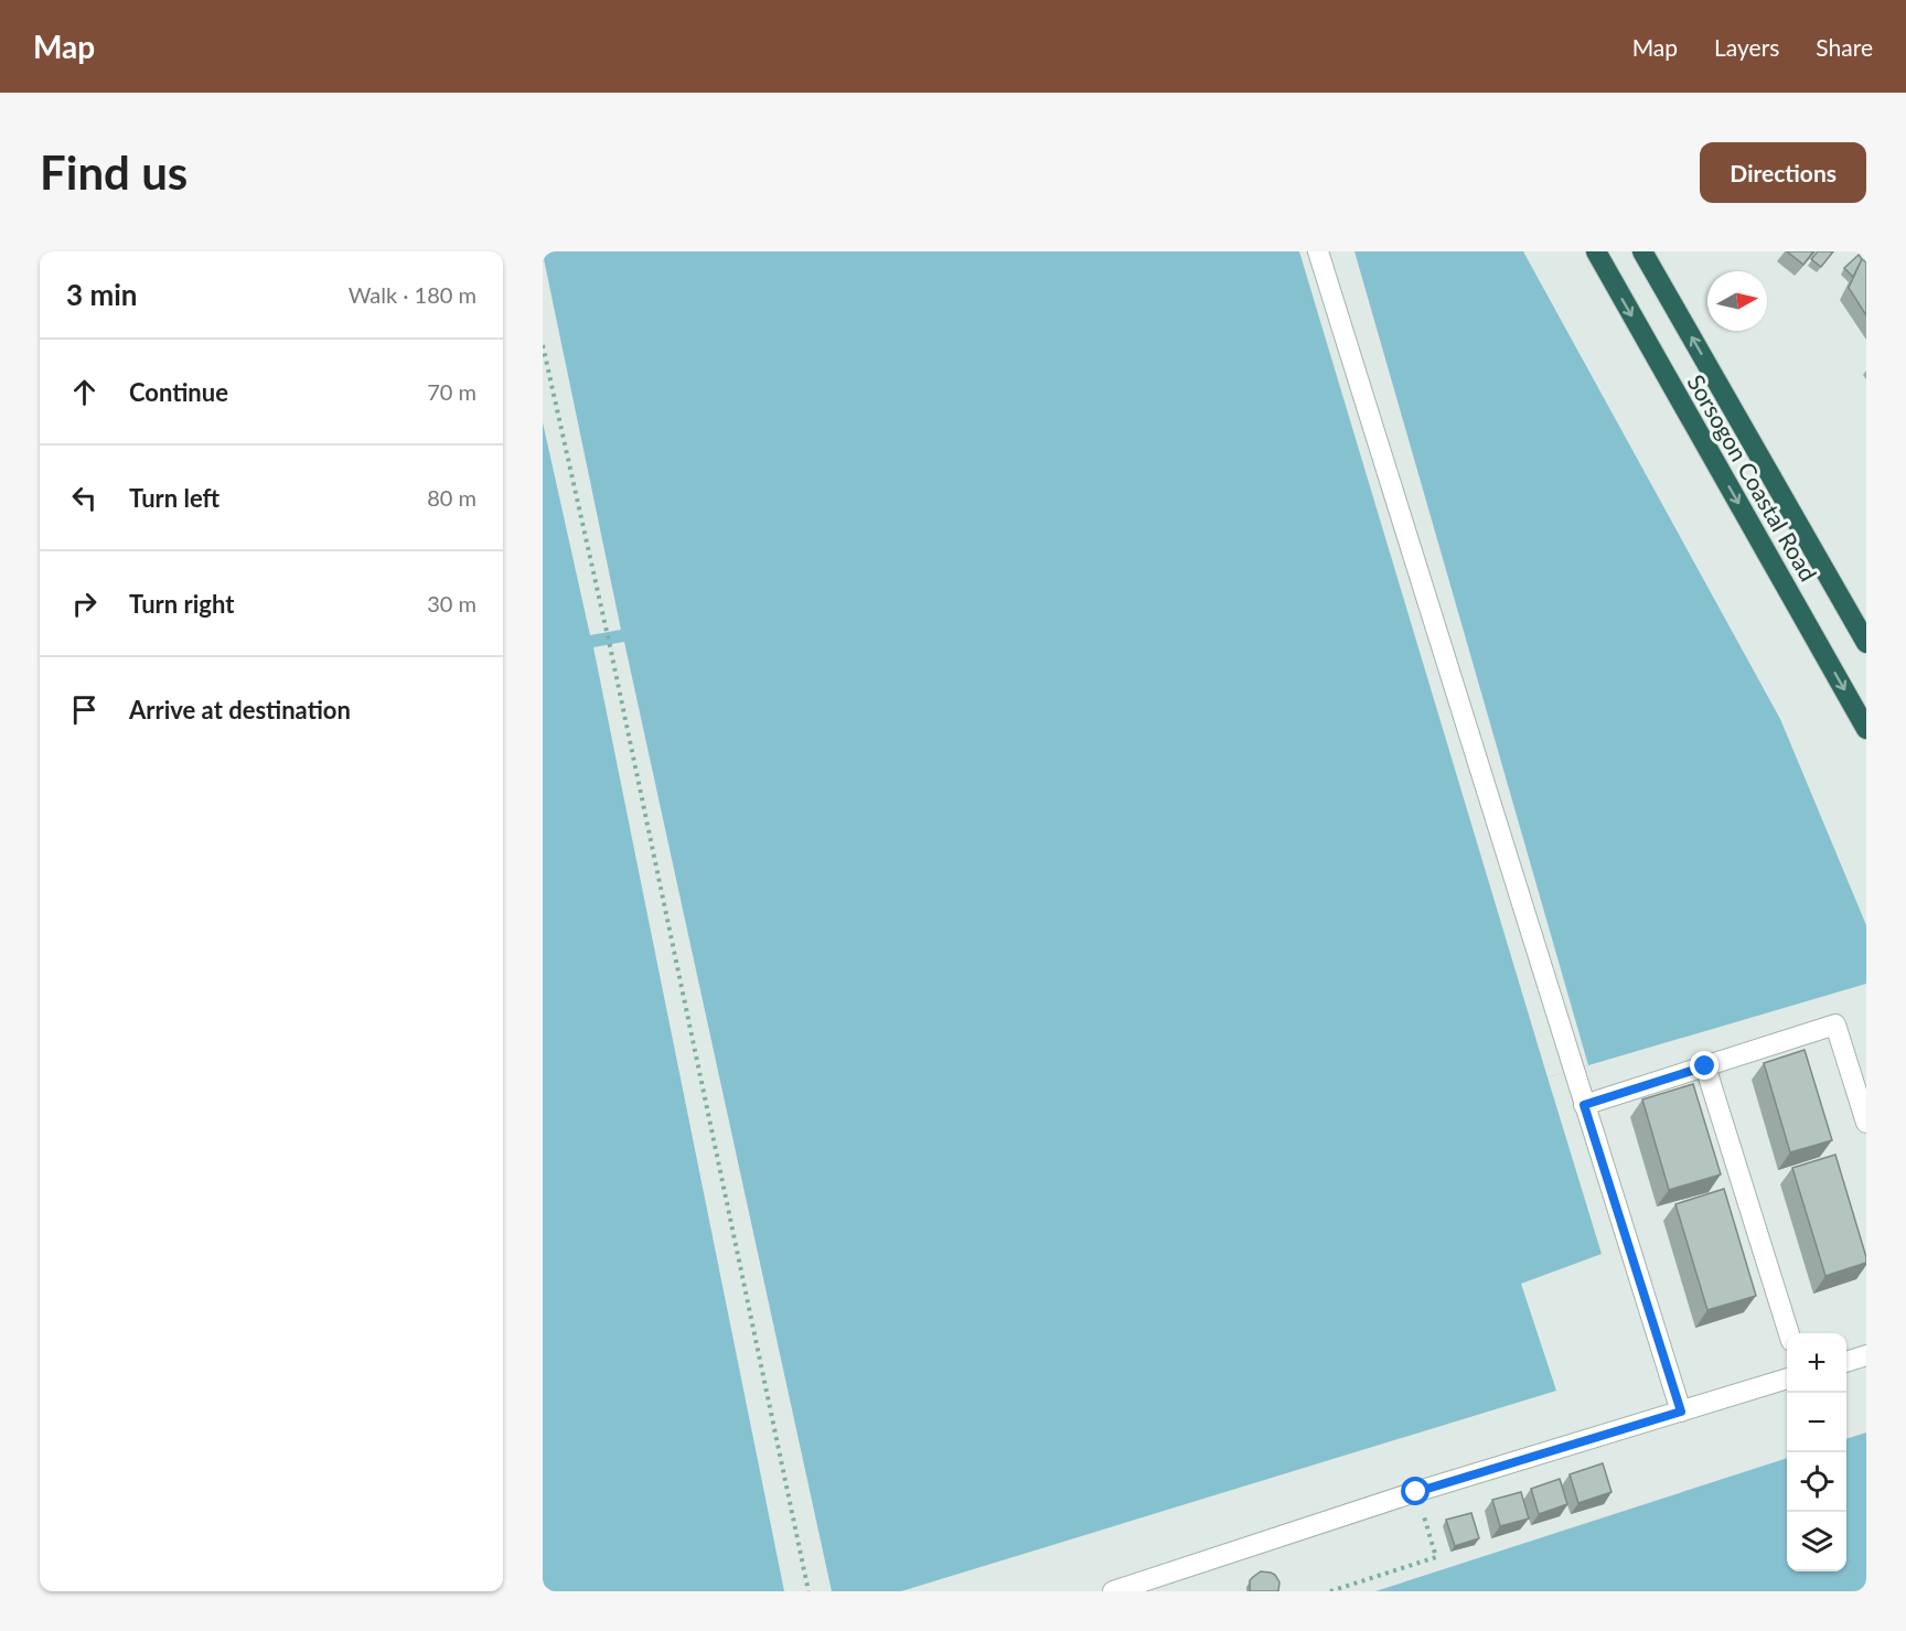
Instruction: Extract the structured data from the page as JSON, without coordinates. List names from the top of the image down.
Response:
{
  "streets": {
    "highway": ["Sorsogon Coastal Road"]
  },
  "north": "right",
  "page": {
    "header": "Map",
    "nav": ["Map", "Layers", "Share"],
    "buttons": "Directions",
    "title": "Find us",
    "heading": ["3 min", "Walk · 180 m"],
    "list": [
      ["Continue", "70 m"],
      ["Turn left", "80 m"],
      ["Turn right", "30 m"],
      "Arrive at destination"
    ],
    "map_buttons": ["+", "−"]
  }
}
